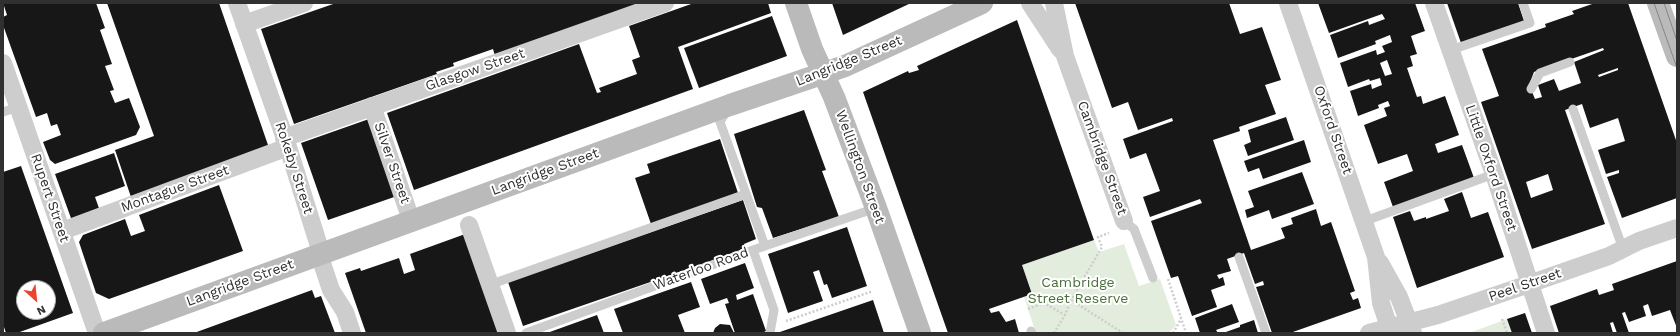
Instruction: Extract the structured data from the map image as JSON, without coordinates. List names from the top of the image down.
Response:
{
  "streets": {
    "street": [
      "Langridge Street",
      "Glasgow Street",
      "Oxford Street",
      "Cambridge Street",
      "Silver Street",
      "Wellington Street",
      "Rokeby Street",
      "Little Oxford Street",
      "Montague Street",
      "Rupert Street",
      "Peel Street"
    ],
    "lane": ["Waterloo Road"]
  },
  "crossings": [
    ["Langridge Street", "Silver Street"],
    ["Langridge Street", "Wellington Street"],
    ["Langridge Street", "Rokeby Street"],
    ["Glasgow Street", "Silver Street"],
    ["Glasgow Street", "Rokeby Street"],
    ["Glasgow Street", "Montague Street"],
    ["Oxford Street", "Peel Street"],
    ["Wellington Street", "Waterloo Road"],
    ["Rokeby Street", "Montague Street"],
    ["Little Oxford Street", "Peel Street"],
    ["Montague Street", "Rupert Street"]
  ],
  "parks": ["Cambridge Street Reserve"],
  "north": "bottom right"
}
